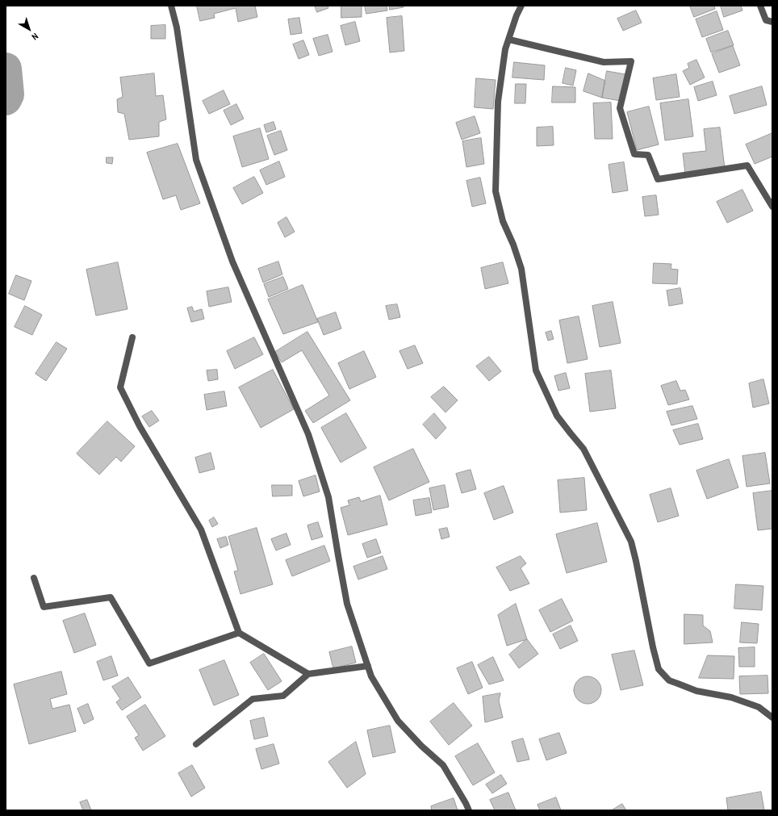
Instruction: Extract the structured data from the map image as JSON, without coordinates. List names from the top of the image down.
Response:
{
  "north": "bottom right"
}
